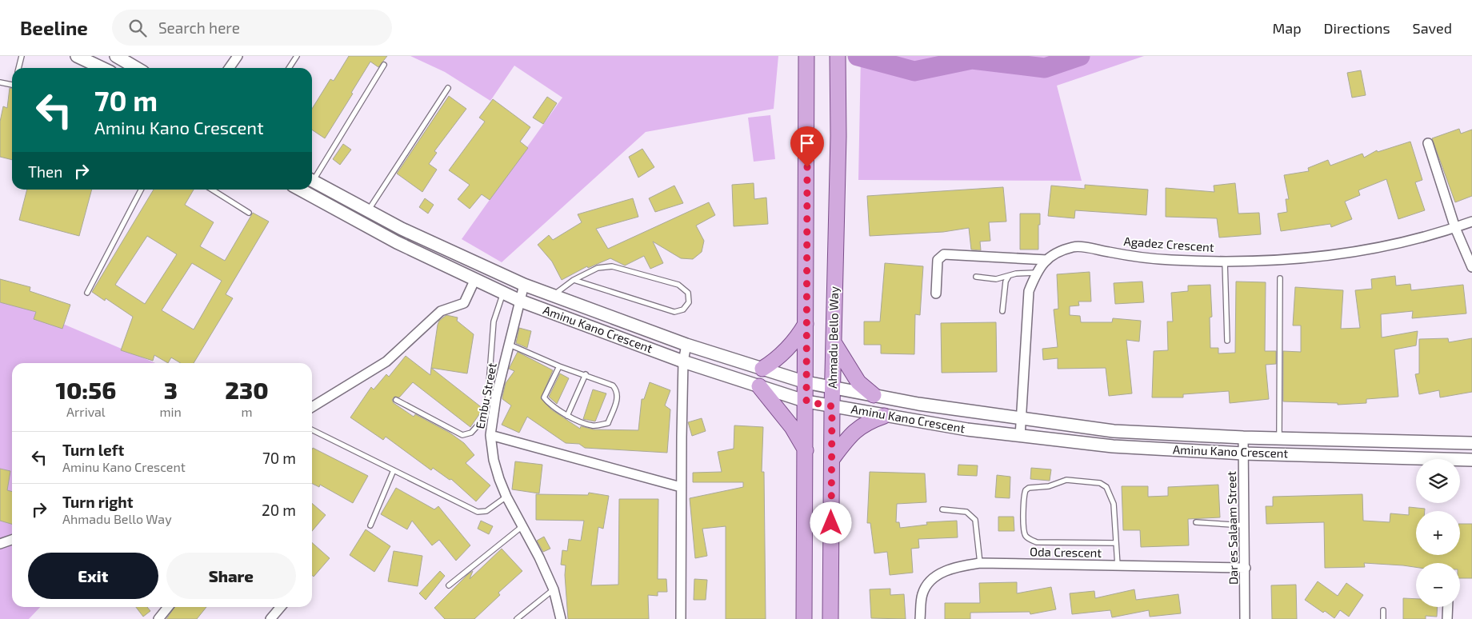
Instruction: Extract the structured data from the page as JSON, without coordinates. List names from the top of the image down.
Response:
{
  "streets": {
    "main road": ["Ahmadu Bello Way"],
    "street": [
      "Agadez Crescent",
      "Aminu Kano Crescent",
      "Embu Street",
      "Dar es Salaam Street",
      "Oda Crescent"
    ]
  },
  "crossings": [
    ["Agadez Crescent", "Aminu Kano Crescent"],
    ["Aminu Kano Crescent", "Ahmadu Bello Way"],
    ["Aminu Kano Crescent", "Embu Street"],
    ["Aminu Kano Crescent", "Dar es Salaam Street"],
    ["Dar es Salaam Street", "Oda Crescent"]
  ],
  "page": {
    "header": "Beeline",
    "search": "Search here",
    "nav": ["Map", "Directions", "Saved"],
    "turn": ["70 m", "Aminu Kano Crescent"],
    "then": "Then",
    "eta": [
      "10:56",
      "Arrival",
      "3",
      "min",
      "230",
      "m"
    ],
    "list": [
      {
        "name": "Turn left",
        "note": "Aminu Kano Crescent",
        "value": "70 m"
      },
      {
        "name": "Turn right",
        "note": "Ahmadu Bello Way",
        "value": "20 m"
      }
    ],
    "map_buttons": ["+", "−"],
    "buttons": ["Exit", "Share"]
  }
}
